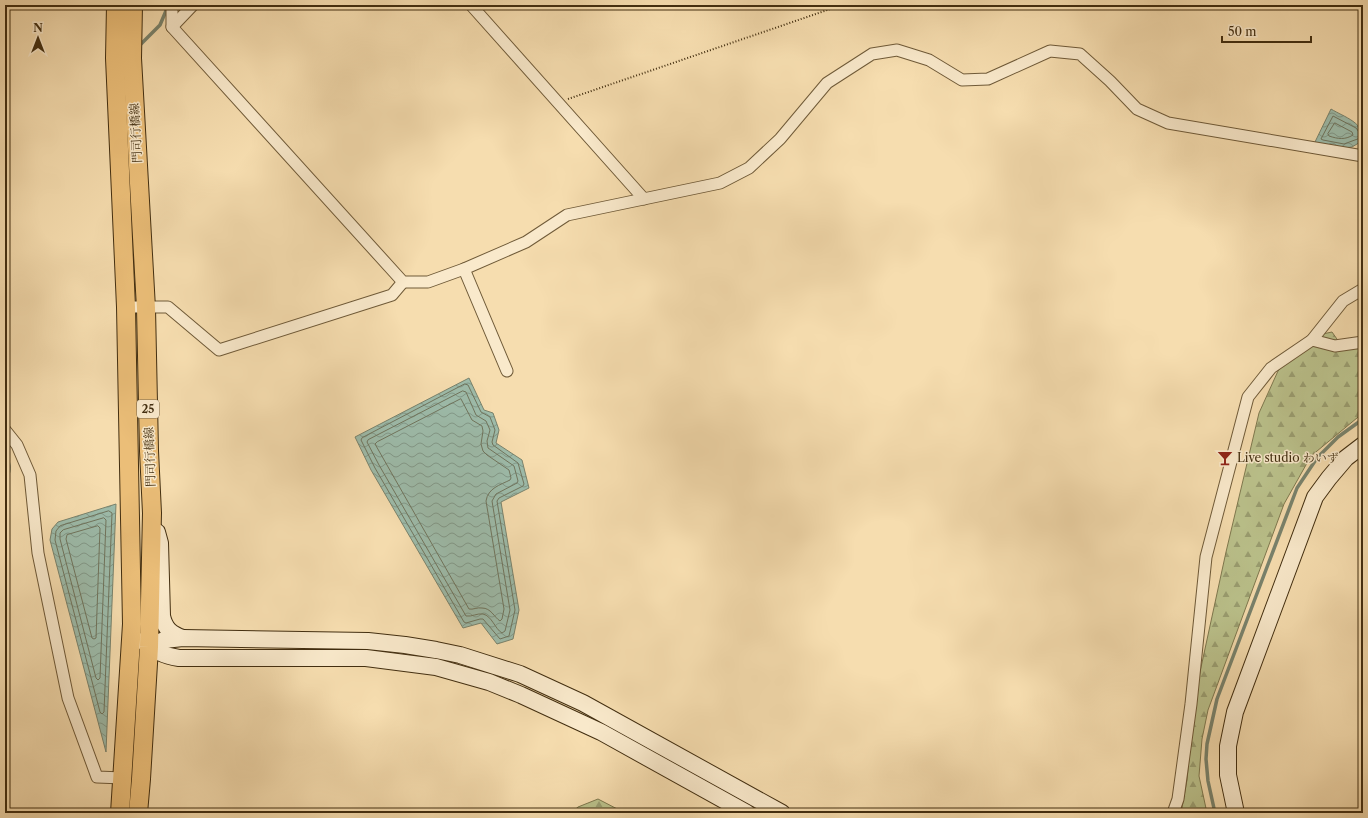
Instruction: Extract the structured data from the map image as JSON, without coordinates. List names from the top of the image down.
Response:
{
  "streets": {
    "main road": ["門司行橋線", "25"]
  },
  "places": {
    "bar": ["Live studio わいず"]
  },
  "scale_bar": "50 m",
  "north": "top"
}
